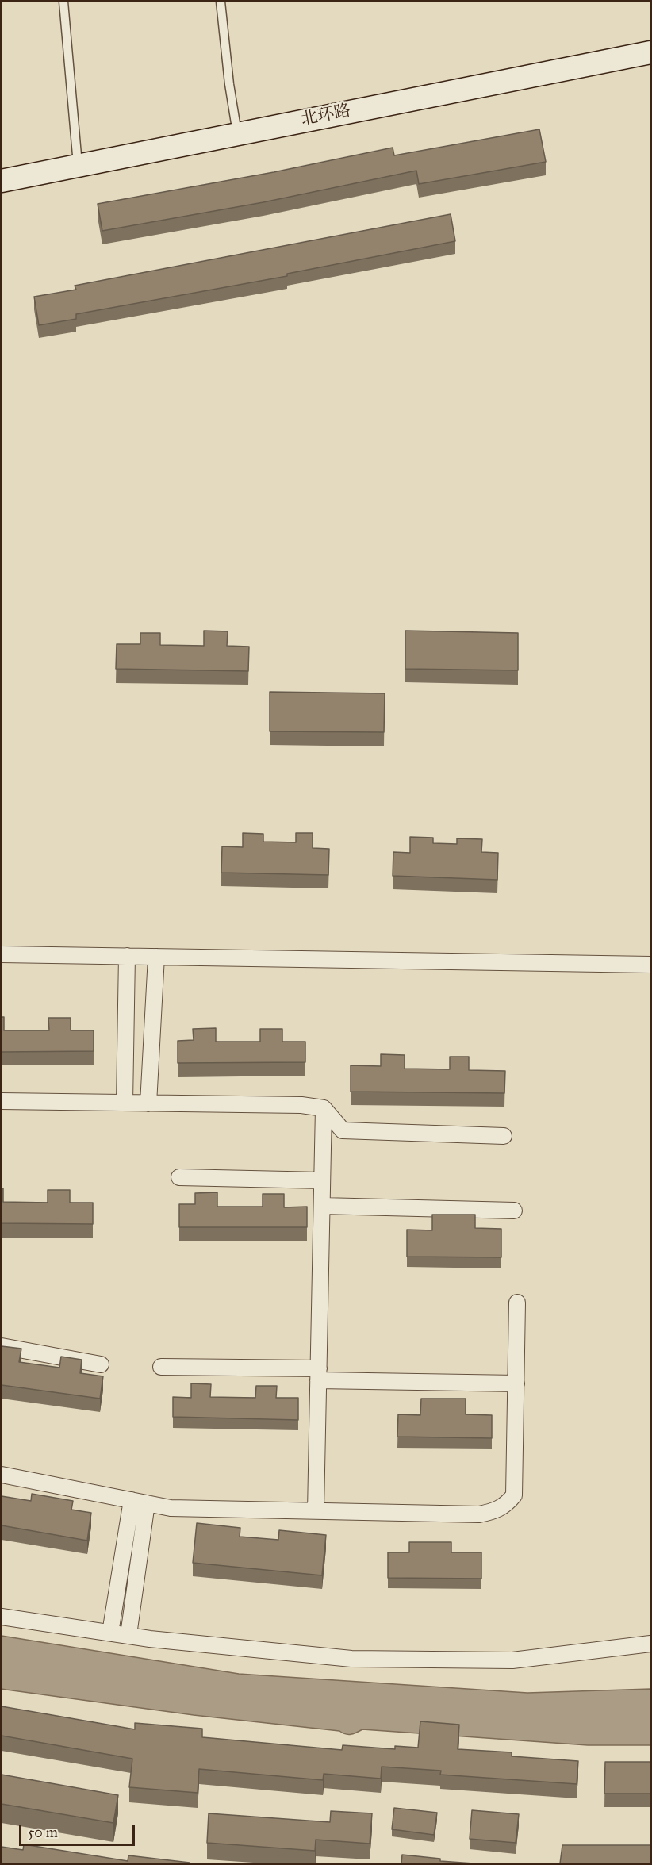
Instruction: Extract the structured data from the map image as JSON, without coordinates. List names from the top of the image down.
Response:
{
  "streets": {
    "main road": ["北环路"]
  },
  "scale_bar": "50 m"
}
